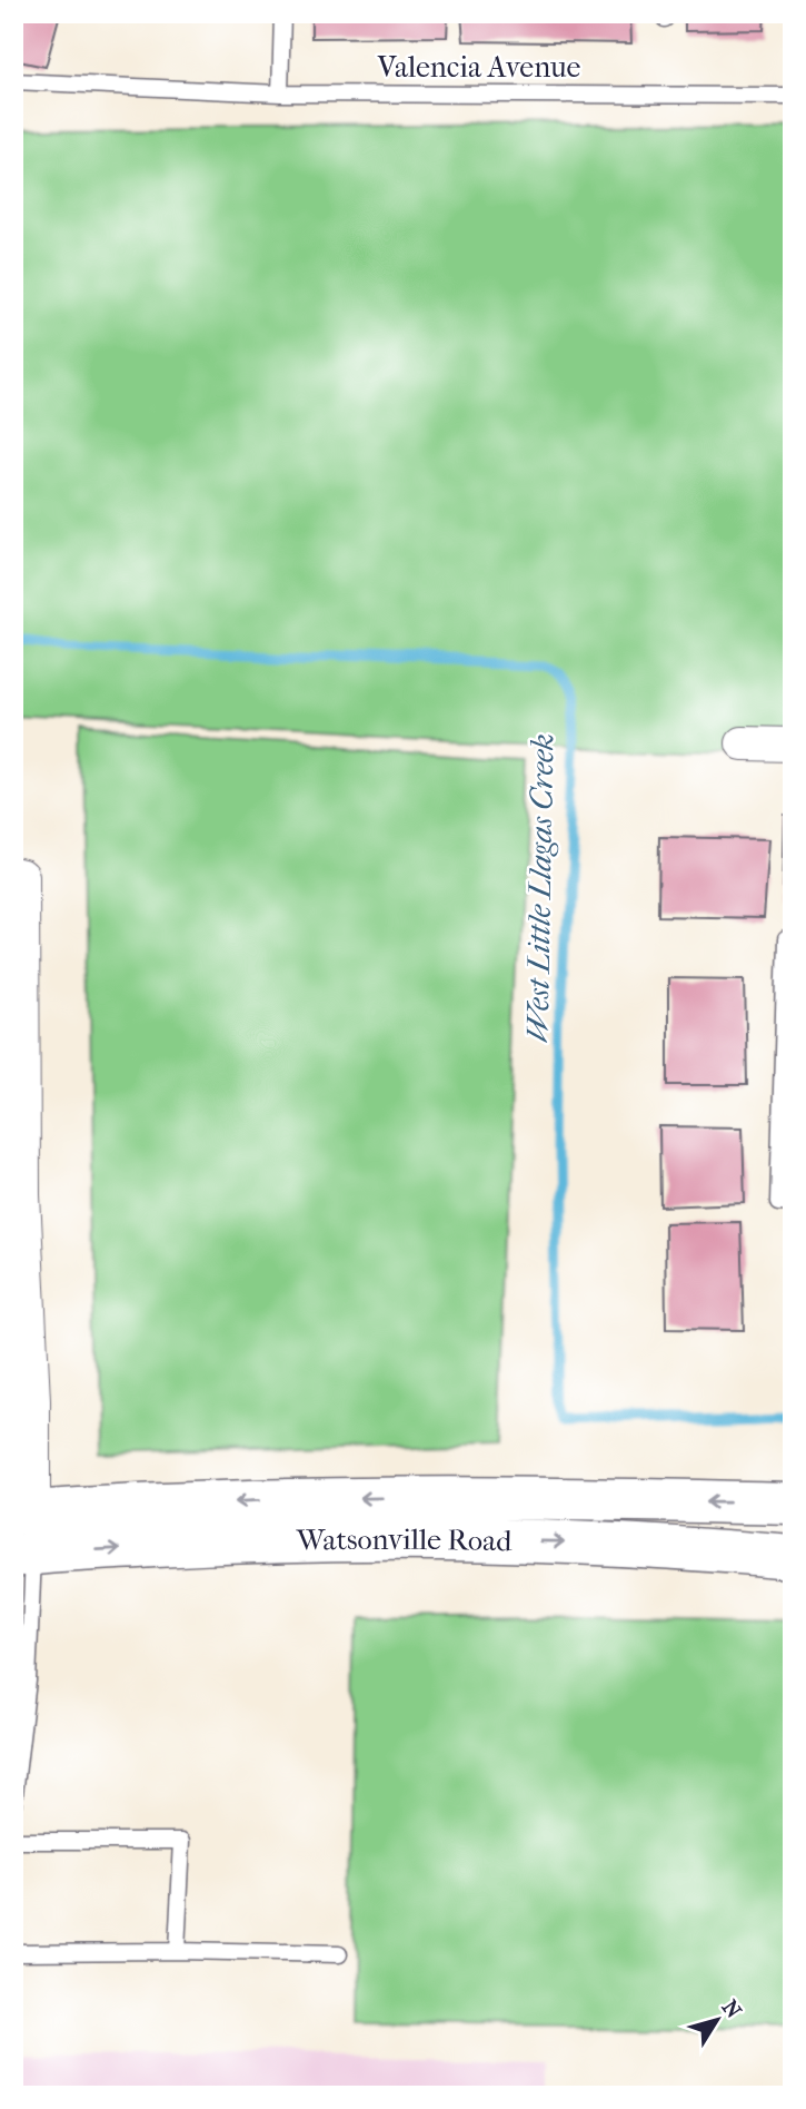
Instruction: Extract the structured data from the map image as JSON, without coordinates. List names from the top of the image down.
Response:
{
  "streets": {
    "main road": ["Watsonville Road"],
    "lane": ["Valencia Avenue"]
  },
  "water": ["West Little Llagas Creek"],
  "north": "top right"
}
